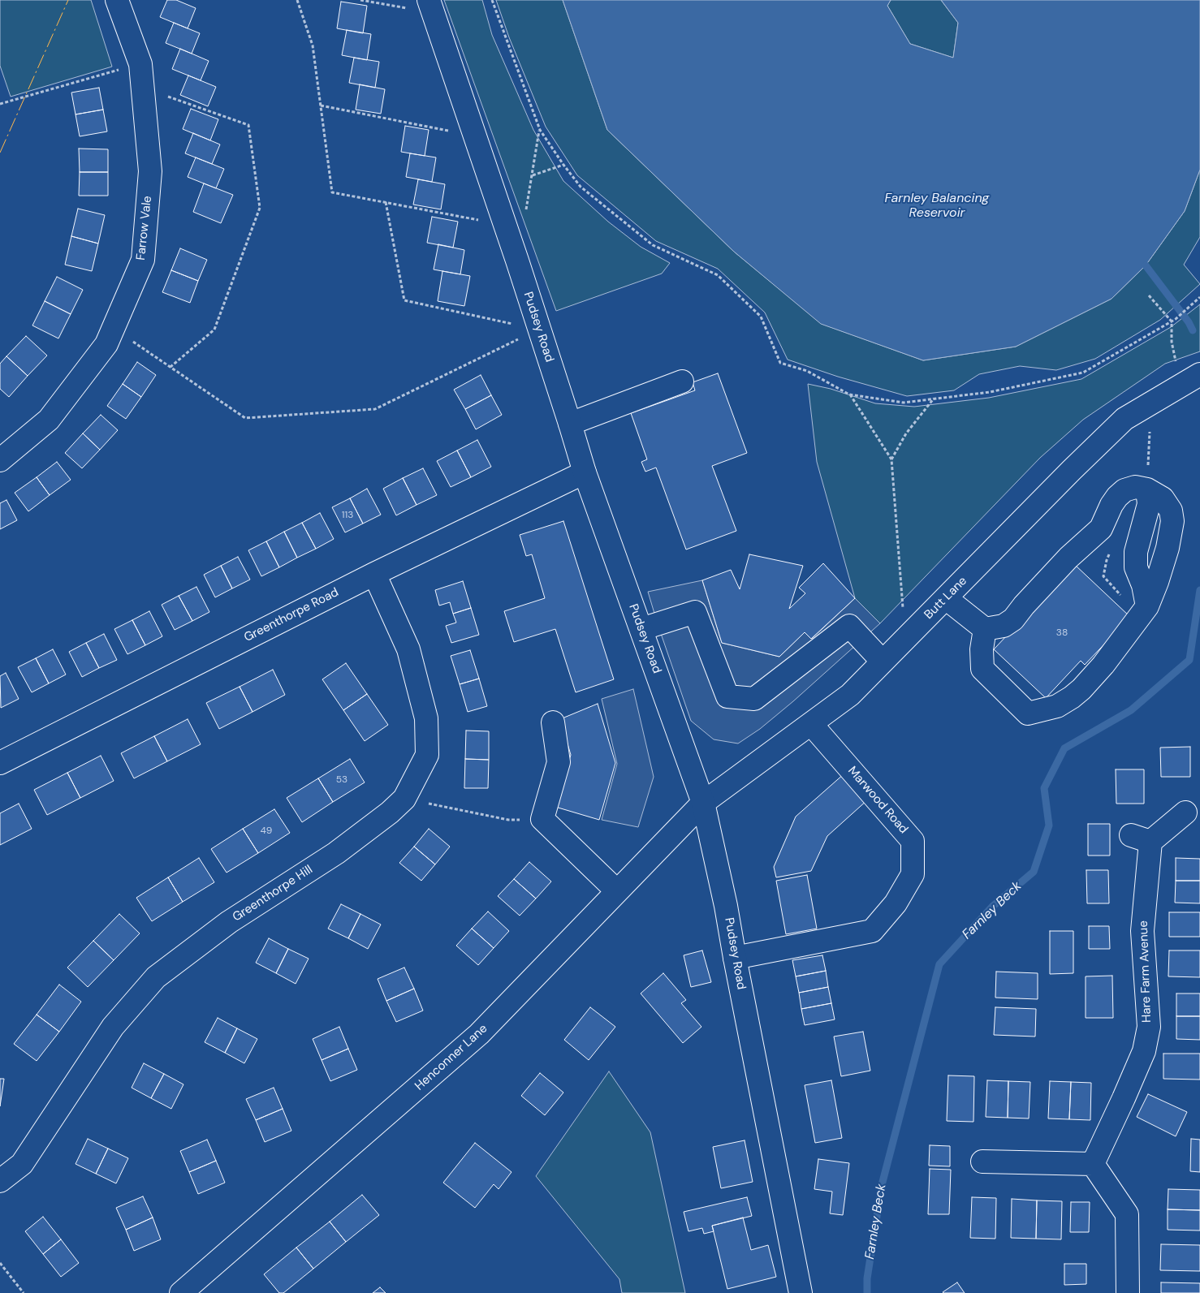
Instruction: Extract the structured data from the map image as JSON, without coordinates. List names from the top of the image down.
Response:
{
  "streets": {
    "street": [
      "Farrow Vale",
      "Pudsey Road",
      "Butt Lane",
      "Greenthorpe Road",
      "Marwood Road",
      "Greenthorpe Hill",
      "Hare Farm Avenue",
      "Henconner Lane"
    ]
  },
  "crossings": [
    ["Pudsey Road", "Butt Lane"],
    ["Pudsey Road", "Greenthorpe Road"],
    ["Pudsey Road", "Marwood Road"],
    ["Pudsey Road", "Henconner Lane"],
    ["Butt Lane", "Marwood Road"],
    ["Butt Lane", "Henconner Lane"],
    ["Greenthorpe Road", "Greenthorpe Hill"]
  ],
  "water": ["Farnley Balancing Reservoir", "Farnley Beck"],
  "house_numbers": [
    "113",
    "38",
    "53",
    "49"
  ]
}
